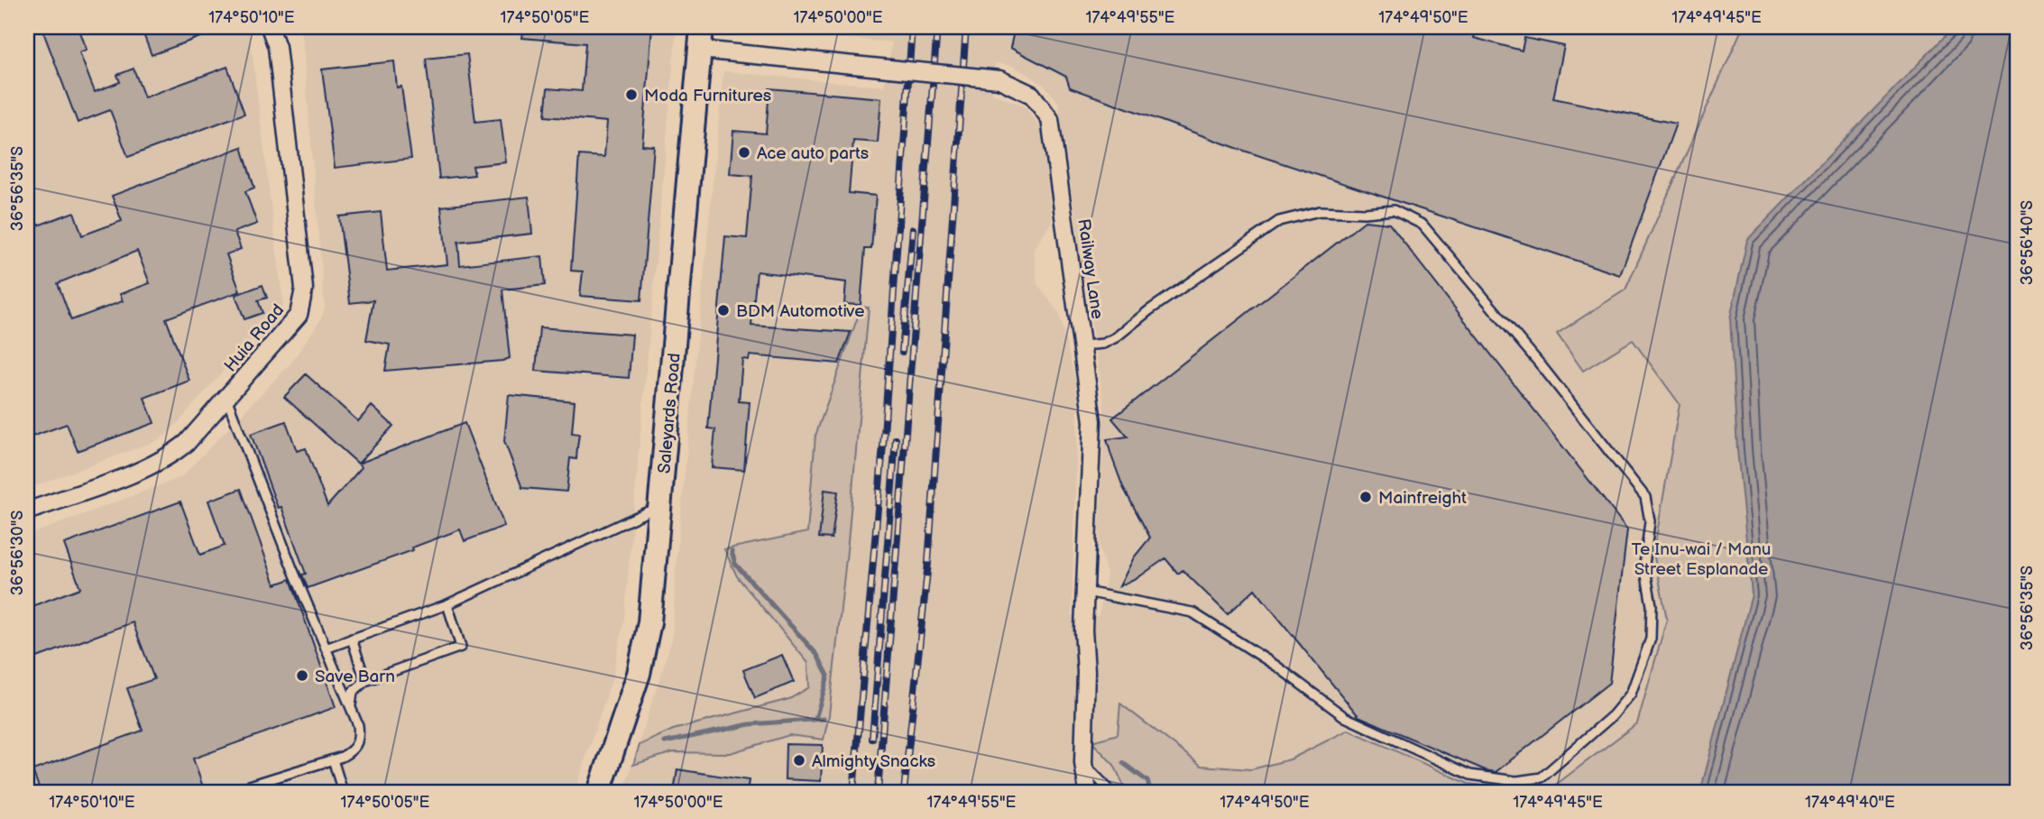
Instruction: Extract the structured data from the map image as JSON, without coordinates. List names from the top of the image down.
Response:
{
  "streets": {
    "main road": ["Saleyards Road"],
    "street": ["Railway Lane", "Huia Road"]
  },
  "crossings": [
    ["Railway Lane", "Saleyards Road"]
  ],
  "parks": ["Te Inu-wai / Manu Street Esplanade"],
  "places": [
    "Moda Furnitures",
    "Ace auto parts",
    "BDM Automotive",
    "Mainfreight",
    "Save Barn",
    "Almighty Snacks"
  ],
  "coordinates": [
    "174°50'10\"E",
    "174°50'05\"E",
    "174°50'00\"E",
    "174°49'55\"E",
    "174°49'50\"E",
    "174°49'45\"E",
    "36°56'35\"S",
    "36°56'40\"S",
    "36°56'30\"S",
    "174°49'40\"E"
  ]
}
